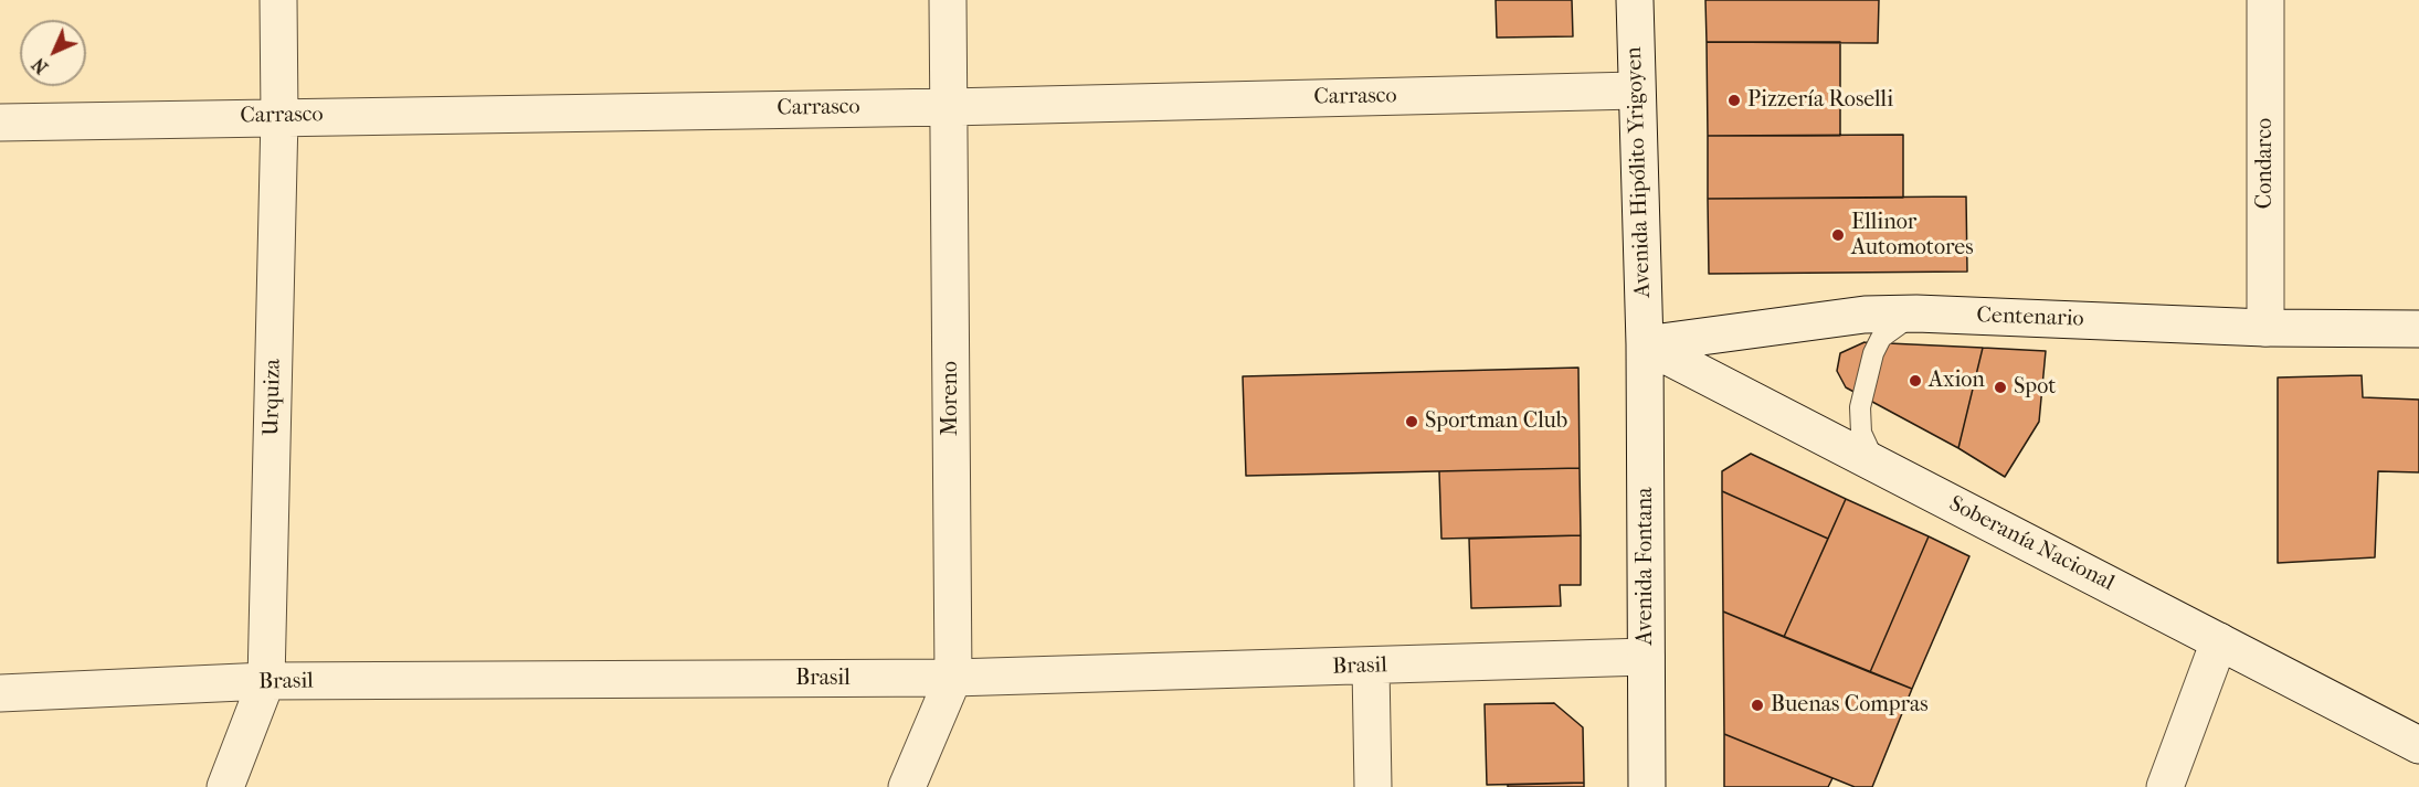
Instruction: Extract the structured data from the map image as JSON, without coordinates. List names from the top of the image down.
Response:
{
  "streets": {
    "street": [
      "Carrasco",
      "Condarco",
      "Avenida Hipólito Yrigoyen",
      "Centenario",
      "Urquiza",
      "Moreno",
      "Soberanía Nacional",
      "Avenida Fontana",
      "Brasil"
    ]
  },
  "crossings": [
    ["Carrasco", "Avenida Hipólito Yrigoyen"],
    ["Carrasco", "Urquiza"],
    ["Carrasco", "Moreno"],
    ["Condarco", "Centenario"],
    ["Avenida Hipólito Yrigoyen", "Centenario"],
    ["Avenida Hipólito Yrigoyen", "Soberanía Nacional"],
    ["Avenida Hipólito Yrigoyen", "Avenida Fontana"],
    ["Centenario", "Soberanía Nacional"],
    ["Centenario", "Avenida Fontana"],
    ["Urquiza", "Brasil"],
    ["Moreno", "Brasil"],
    ["Soberanía Nacional", "Avenida Fontana"],
    ["Avenida Fontana", "Brasil"]
  ],
  "places": [
    "Pizzería Roselli",
    "Ellinor Automotores",
    "Axion",
    "Spot",
    "Sportman Club",
    "Buenas Compras"
  ],
  "north": "bottom left"
}
